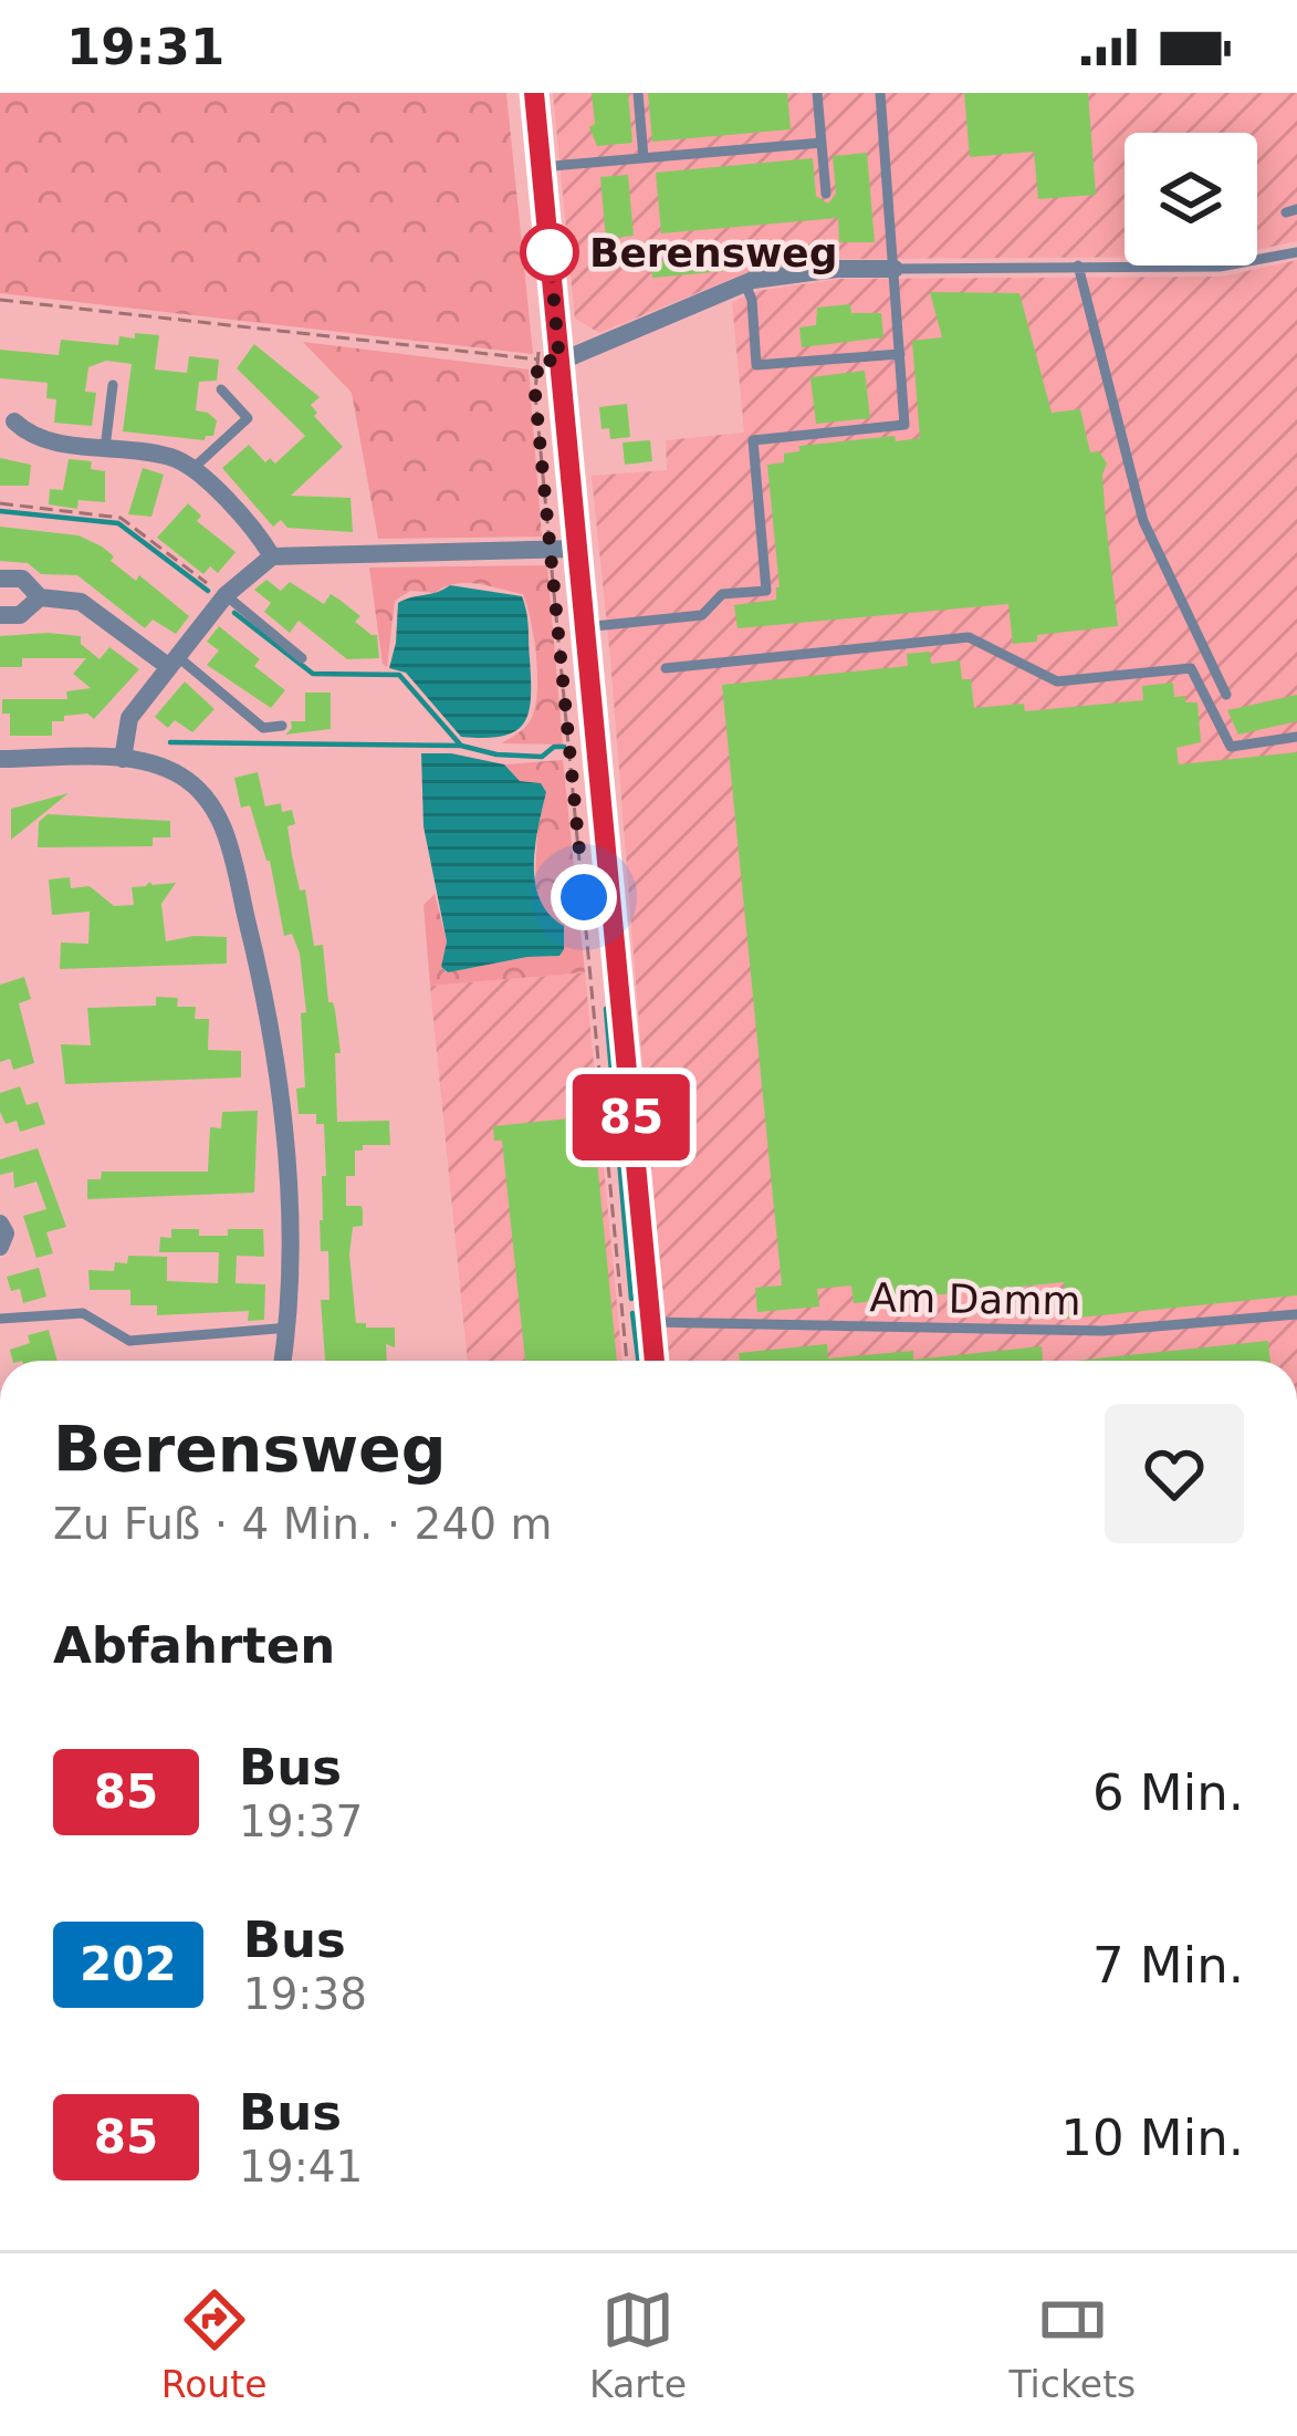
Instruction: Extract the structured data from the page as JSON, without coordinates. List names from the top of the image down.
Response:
{
  "streets": {
    "lane": ["Am Damm"]
  },
  "places": ["Berensweg"],
  "lines": ["bus line 85"],
  "page": {
    "status": "19:31",
    "on_map": "85",
    "heading": [
      ["Berensweg", "Zu Fuß · 4 Min. · 240 m"],
      "Abfahrten"
    ],
    "list": [
      {
        "mark": "85",
        "name": "Bus",
        "note": "19:37",
        "value": "6 Min."
      },
      {
        "mark": "202",
        "name": "Bus",
        "note": "19:38",
        "value": "7 Min."
      },
      {
        "mark": "85",
        "name": "Bus",
        "note": "19:41",
        "value": "10 Min."
      }
    ],
    "tabs": ["Route", "Karte", "Tickets"]
  }
}
